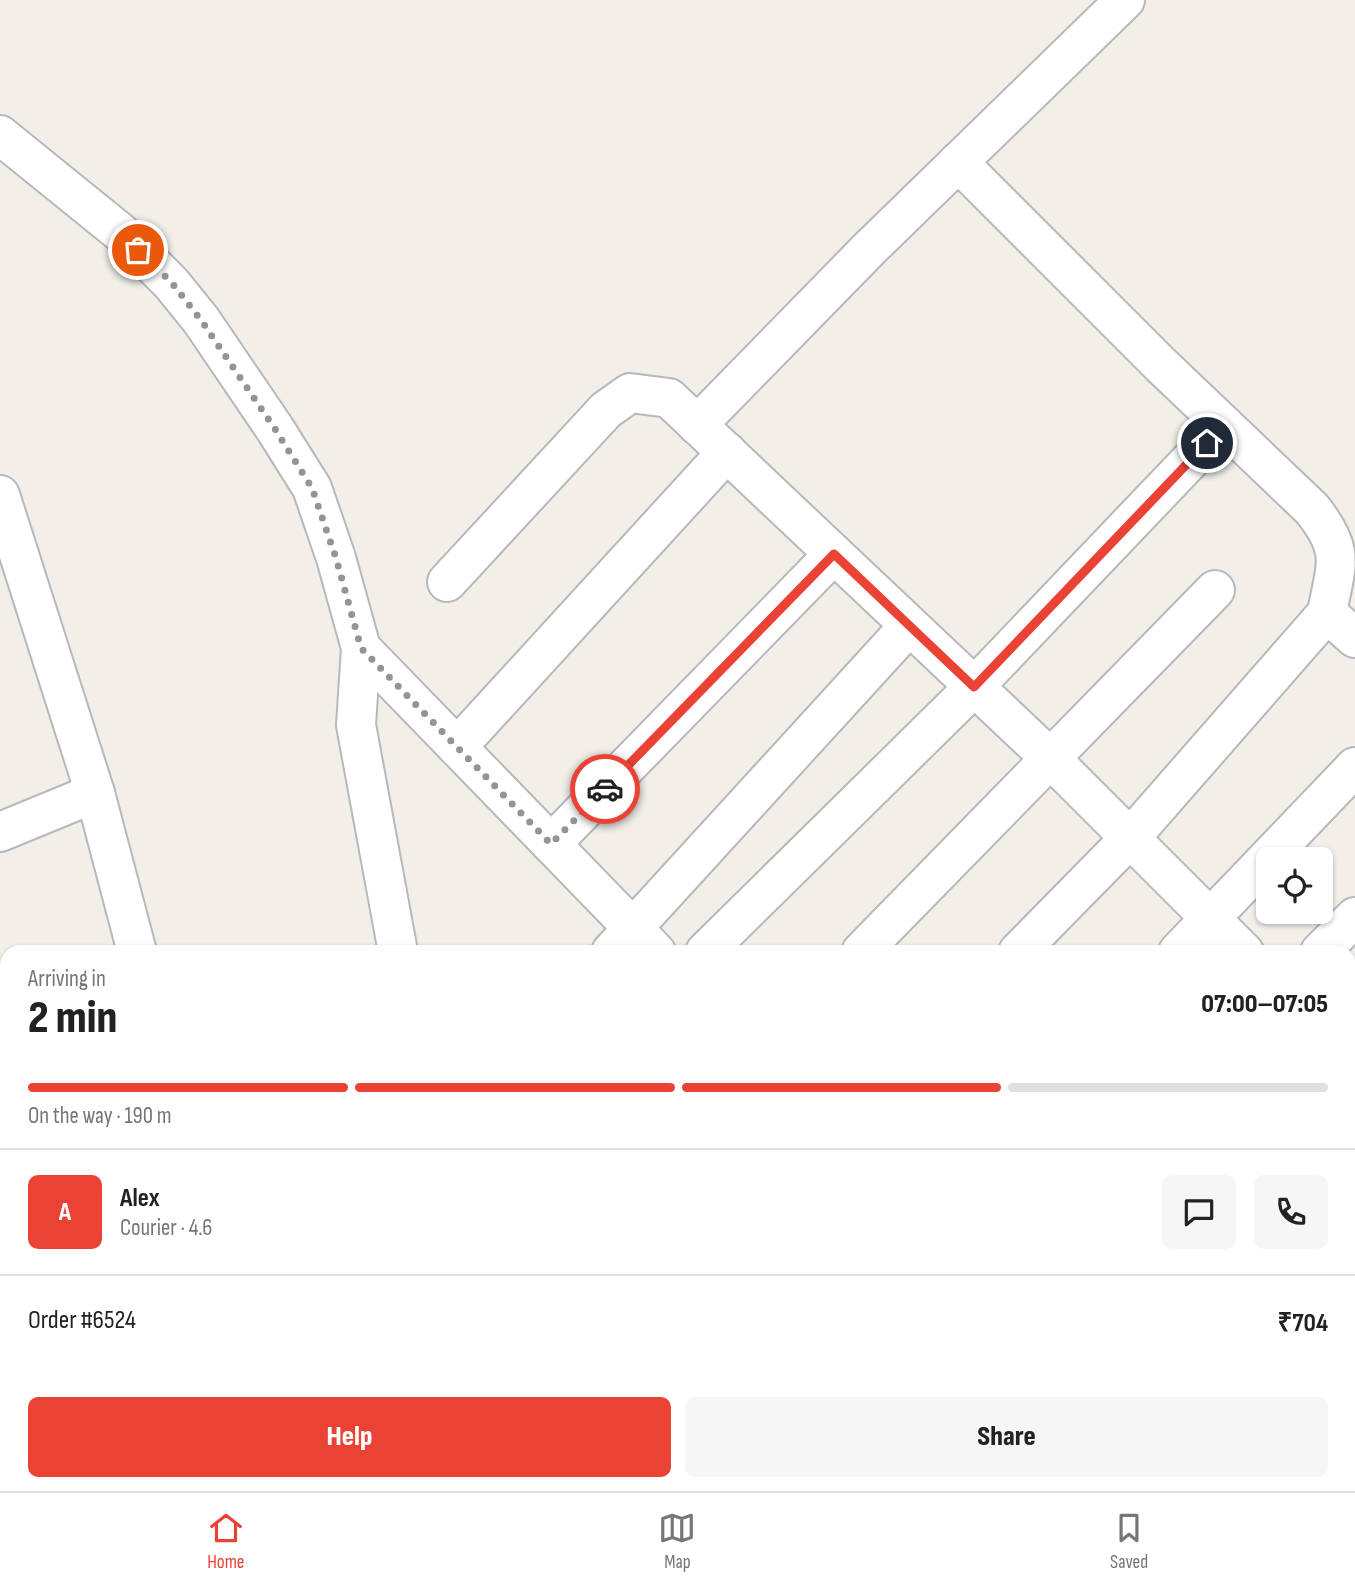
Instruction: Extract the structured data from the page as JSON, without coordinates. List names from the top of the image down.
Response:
{
  "page": {
    "heading": ["2 min", "Arriving in", "07:00–07:05"],
    "panel": [
      "Alex",
      "Courier · 4.6",
      "Order #6524",
      "₹704"
    ],
    "bar": "On the way · 190 m",
    "round": "A",
    "buttons": ["Help", "Share"],
    "tabs": ["Home", "Map", "Saved"]
  }
}
